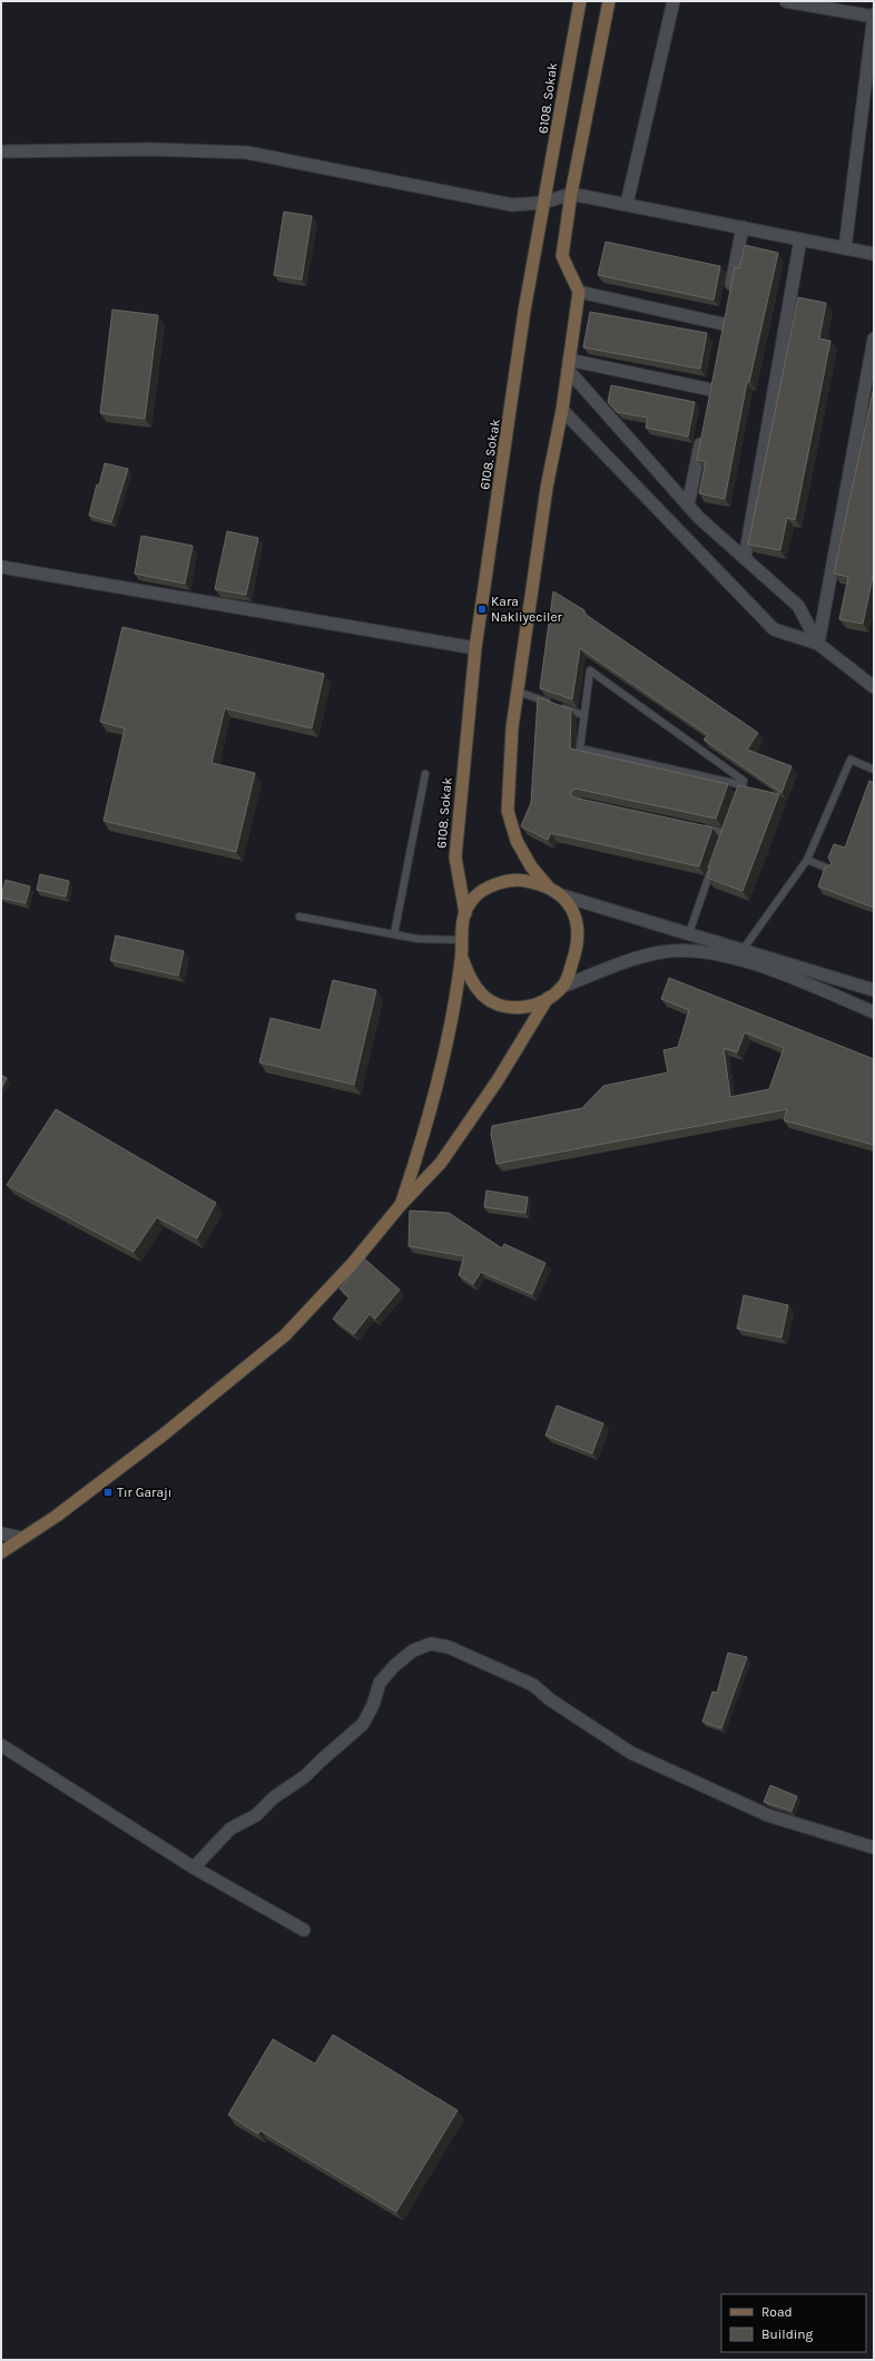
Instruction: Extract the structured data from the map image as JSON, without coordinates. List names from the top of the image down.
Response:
{
  "streets": {
    "main road": ["6108. Sokak"]
  },
  "places": {
    "transit": ["Kara Nakliyeciler", "Tır Garajı"]
  },
  "legend": ["Road", "Building"]
}
